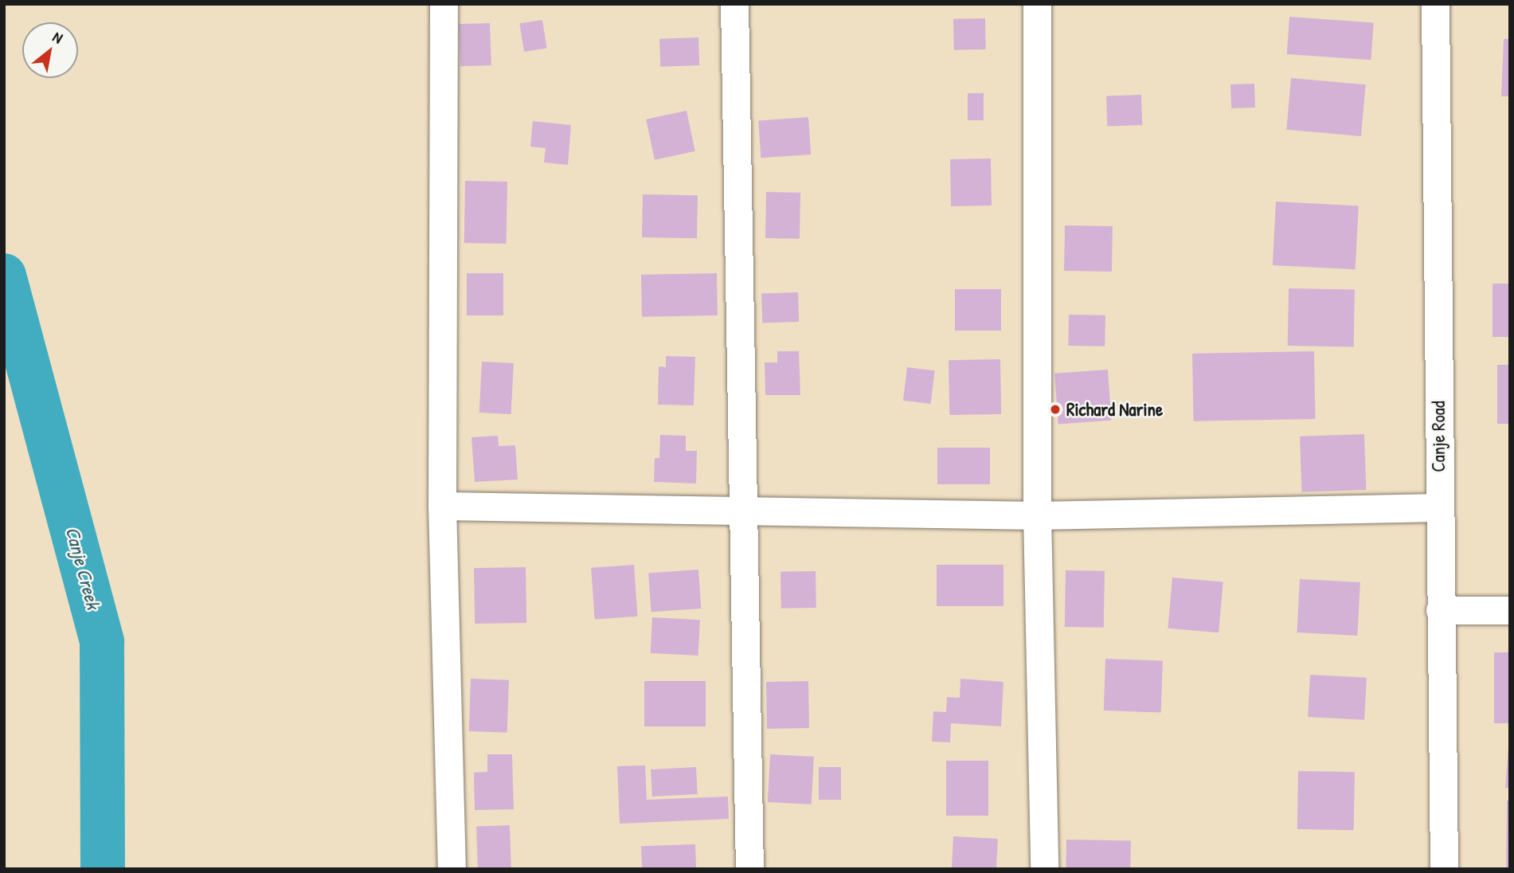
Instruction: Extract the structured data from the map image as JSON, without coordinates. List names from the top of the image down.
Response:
{
  "streets": {
    "street": ["Canje Road"]
  },
  "water": ["Canje Creek"],
  "places": ["Richard Narine"],
  "north": "top right"
}
